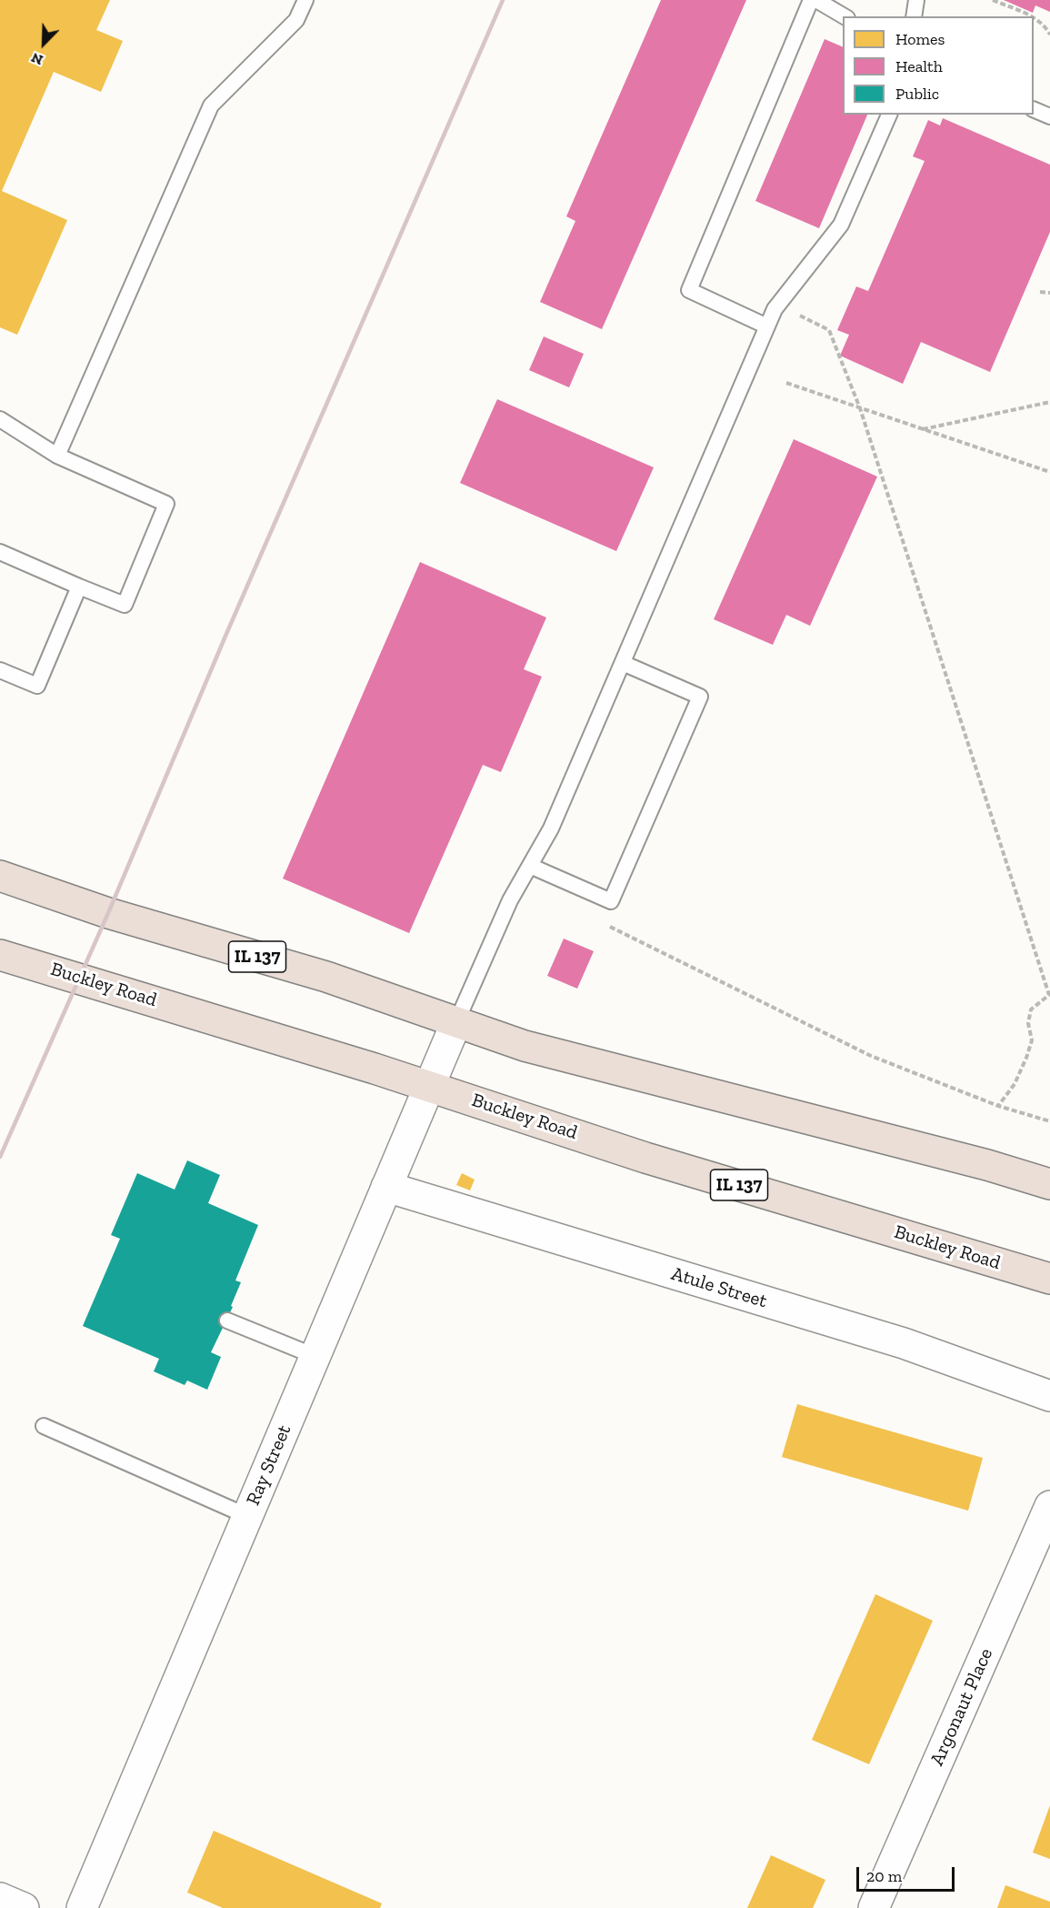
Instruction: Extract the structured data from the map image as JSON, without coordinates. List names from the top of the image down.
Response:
{
  "streets": {
    "highway": ["IL 137", "Buckley Road"],
    "street": ["Atule Street", "Ray Street", "Argonaut Place"]
  },
  "crossings": [
    ["IL 137", "Ray Street"],
    ["Buckley Road", "Ray Street"],
    ["Atule Street", "Ray Street"]
  ],
  "legend": ["Homes", "Health", "Public"],
  "scale_bar": "20 m",
  "north": "bottom left"
}
